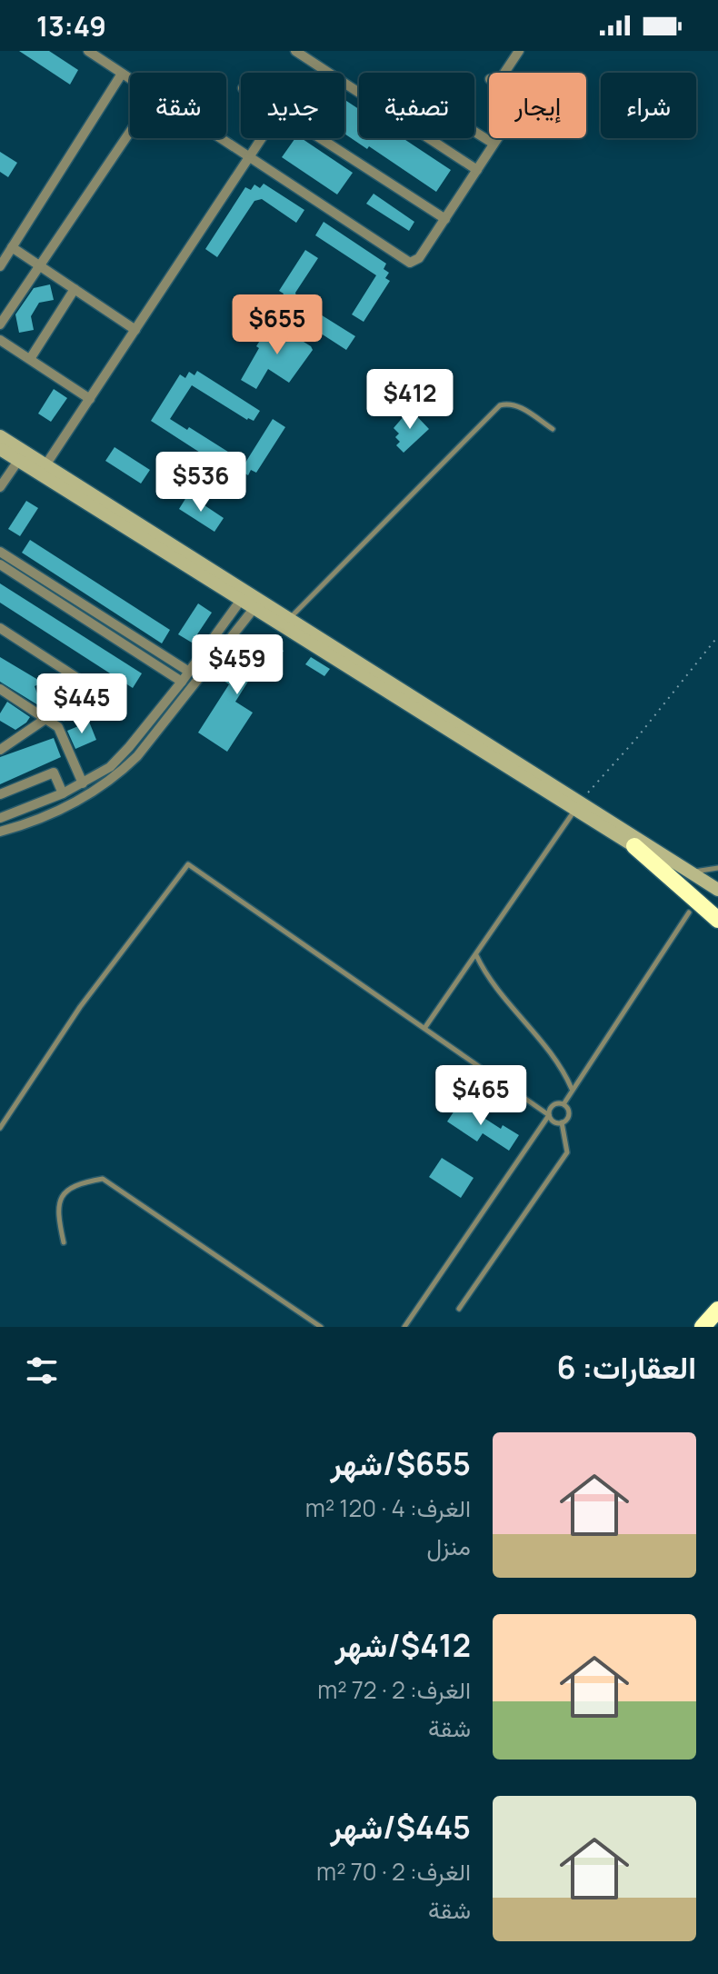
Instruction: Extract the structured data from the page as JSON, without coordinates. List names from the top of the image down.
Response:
{
  "page": {
    "status": "13:49",
    "chip": [
      "شراء",
      "إيجار",
      "تصفية",
      "جديد",
      "شقة"
    ],
    "price": [
      "$655",
      "$412",
      "$536",
      "$459",
      "$445",
      "$465"
    ],
    "heading": "العقارات: 6",
    "list": [
      {
        "name": "$655/شهر",
        "note": "الغرف: 4 · 120 m² · منزل"
      },
      {
        "name": "$412/شهر",
        "note": "الغرف: 2 · 72 m² · شقة"
      },
      {
        "name": "$445/شهر",
        "note": "الغرف: 2 · 70 m² · شقة"
      }
    ]
  }
}
